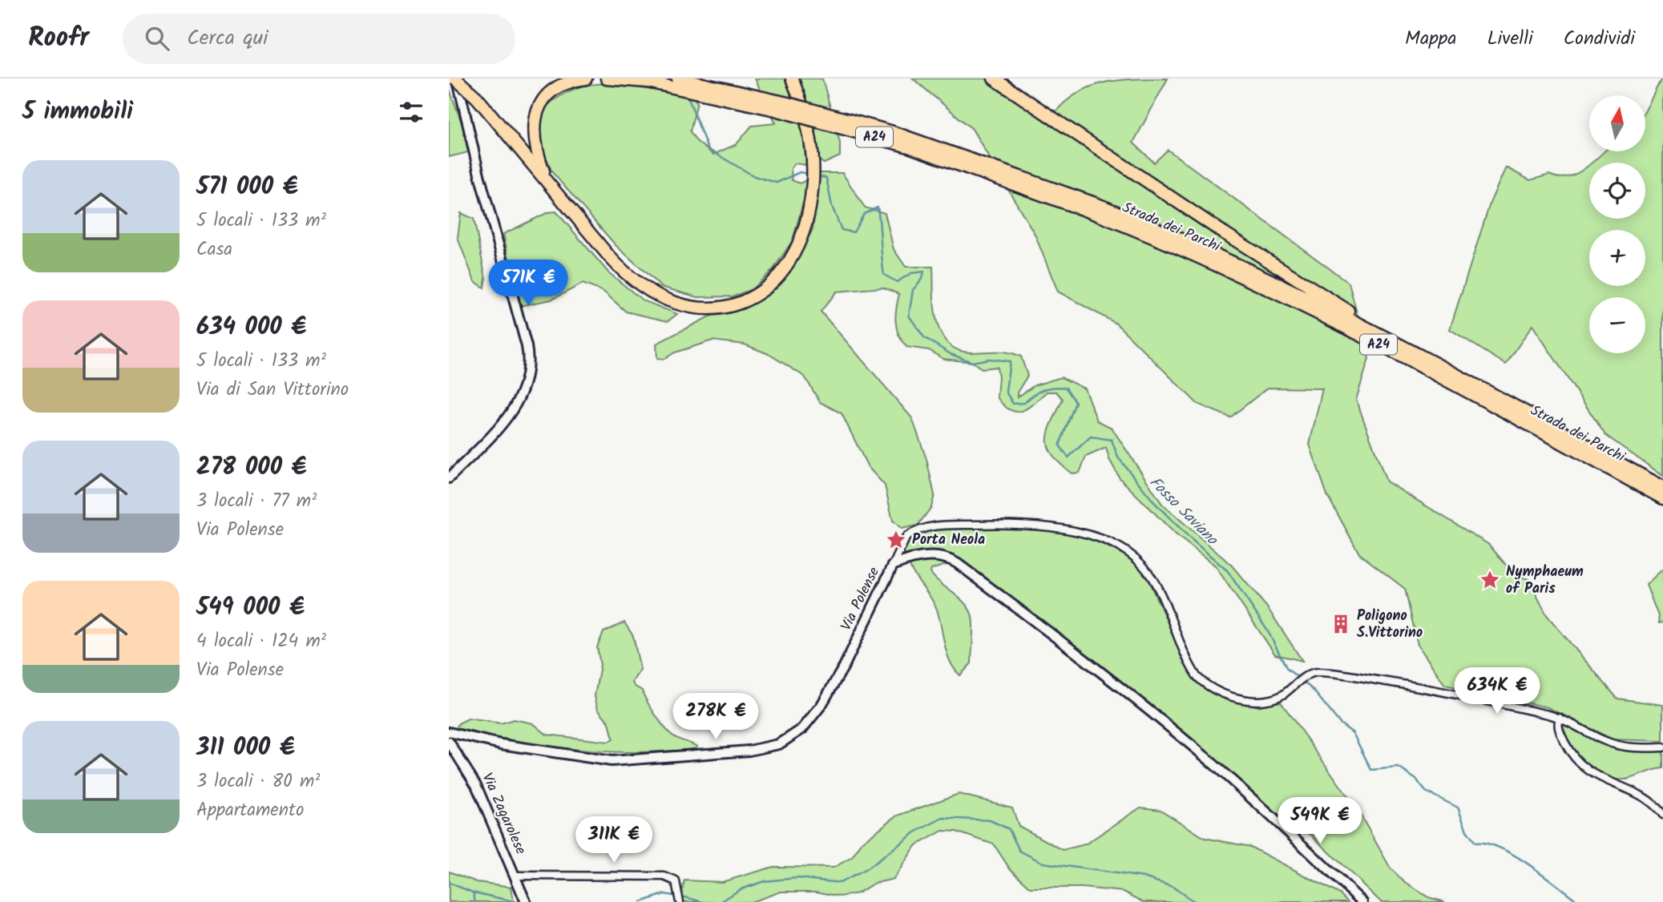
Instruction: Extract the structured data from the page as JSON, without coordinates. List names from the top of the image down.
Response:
{
  "streets": {
    "highway": ["A24", "Strada dei Parchi"],
    "street": ["Via Polense", "Via Zagarolese"]
  },
  "water": ["Fosso Saviano"],
  "places": {
    "place": ["Porta Neola", "Nymphaeum of Paris"],
    "building": ["Poligono S.Vittorino"]
  },
  "north": "top",
  "page": {
    "header": "Roofr",
    "search": "Cerca qui",
    "nav": ["Mappa", "Livelli", "Condividi"],
    "heading": "5 immobili",
    "map_buttons": ["+", "−"],
    "list": [
      {
        "name": "571 000 €",
        "note": "5 locali · 133 m² · Casa"
      },
      {
        "name": "634 000 €",
        "note": "5 locali · 133 m² · Via di San Vittorino"
      },
      {
        "name": "278 000 €",
        "note": "3 locali · 77 m² · Via Polense"
      },
      {
        "name": "549 000 €",
        "note": "4 locali · 124 m² · Via Polense"
      },
      {
        "name": "311 000 €",
        "note": "3 locali · 80 m² · Appartamento"
      }
    ],
    "price": [
      "571K €",
      "634K €",
      "278K €",
      "549K €",
      "311K €"
    ]
  }
}
